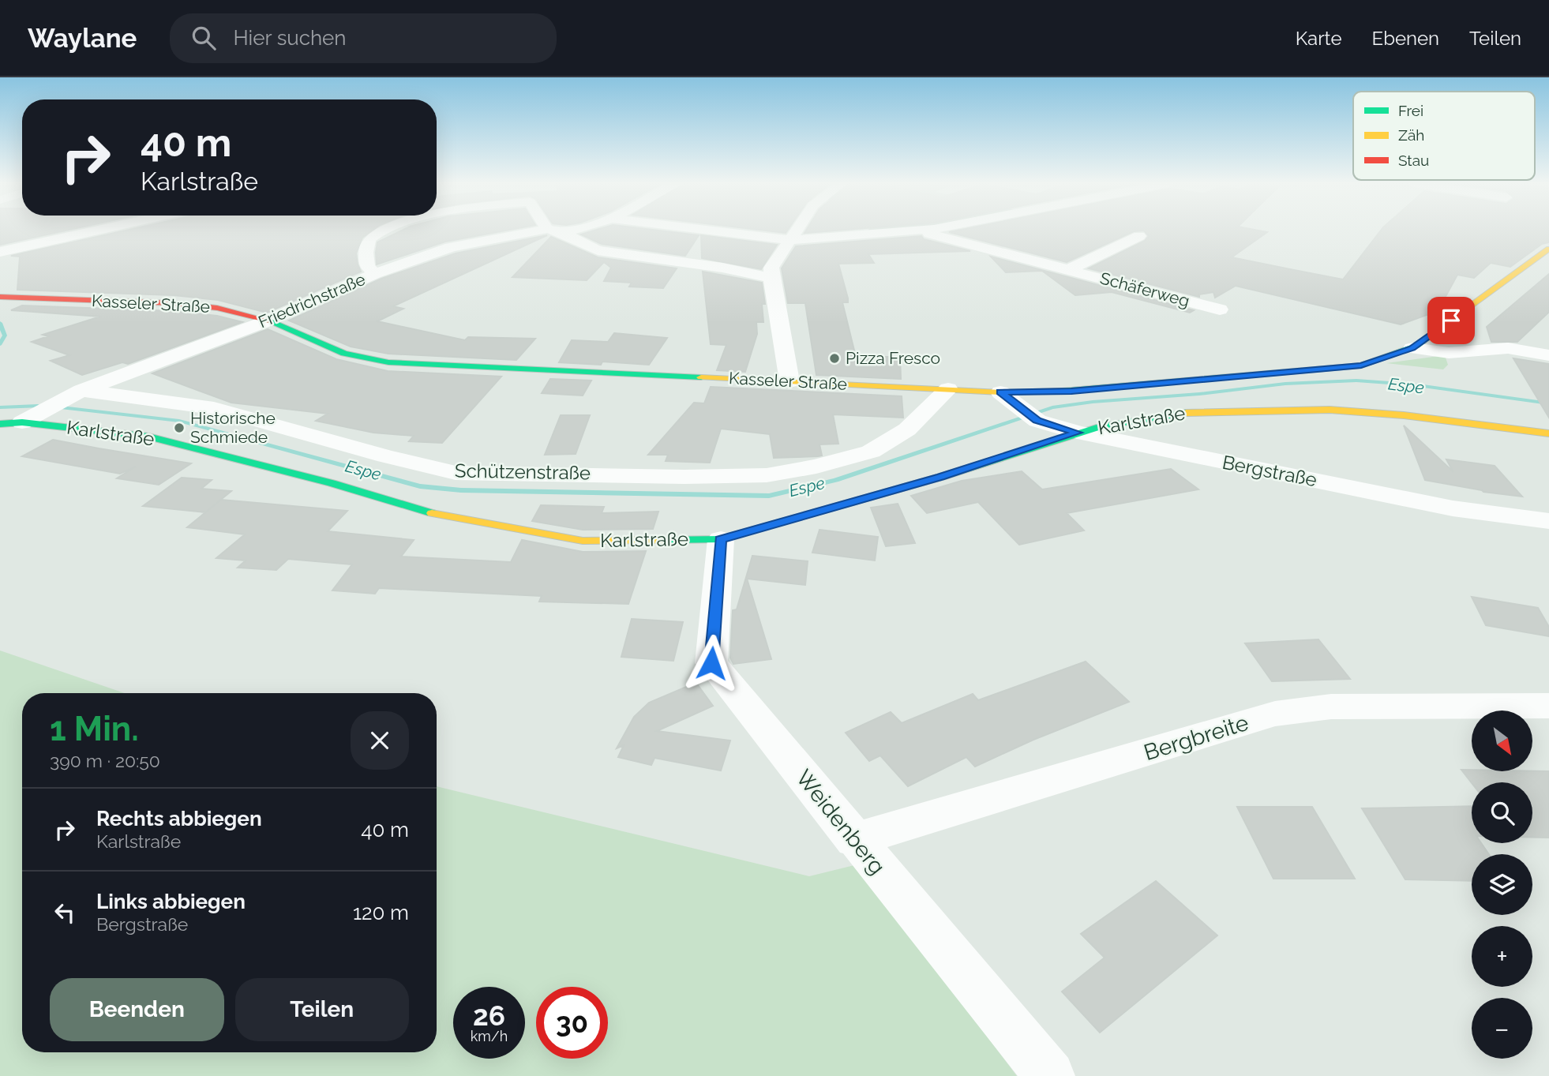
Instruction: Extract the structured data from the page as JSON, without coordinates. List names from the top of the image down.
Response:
{
  "streets": {
    "street": [
      "Schäferweg",
      "Friedrichstraße",
      "Kasseler Straße",
      "Karlstraße",
      "Bergstraße",
      "Schützenstraße",
      "Bergbreite",
      "Weidenberg"
    ]
  },
  "crossings": [
    ["Friedrichstraße", "Kasseler Straße"],
    ["Friedrichstraße", "Karlstraße"],
    ["Friedrichstraße", "Schützenstraße"],
    ["Kasseler Straße", "Bergstraße"],
    ["Kasseler Straße", "Schützenstraße"],
    ["Karlstraße", "Bergstraße"],
    ["Karlstraße", "Weidenberg"],
    ["Bergbreite", "Weidenberg"]
  ],
  "water": ["Espe"],
  "places": ["Pizza Fresco", "Historische Schmiede"],
  "legend": ["Frei", "Zäh", "Stau"],
  "north": "bottom right",
  "page": {
    "header": "Waylane",
    "search": "Hier suchen",
    "nav": ["Karte", "Ebenen", "Teilen"],
    "turn": ["40 m", "Karlstraße"],
    "heading": ["1 Min.", "390 m · 20:50"],
    "map_buttons": ["+", "−"],
    "list": [
      {
        "name": "Rechts abbiegen",
        "note": "Karlstraße",
        "value": "40 m"
      },
      {
        "name": "Links abbiegen",
        "note": "Bergstraße",
        "value": "120 m"
      }
    ],
    "buttons": ["Beenden", "Teilen"],
    "speed": "26 km/h",
    "limit": "30"
  }
}
